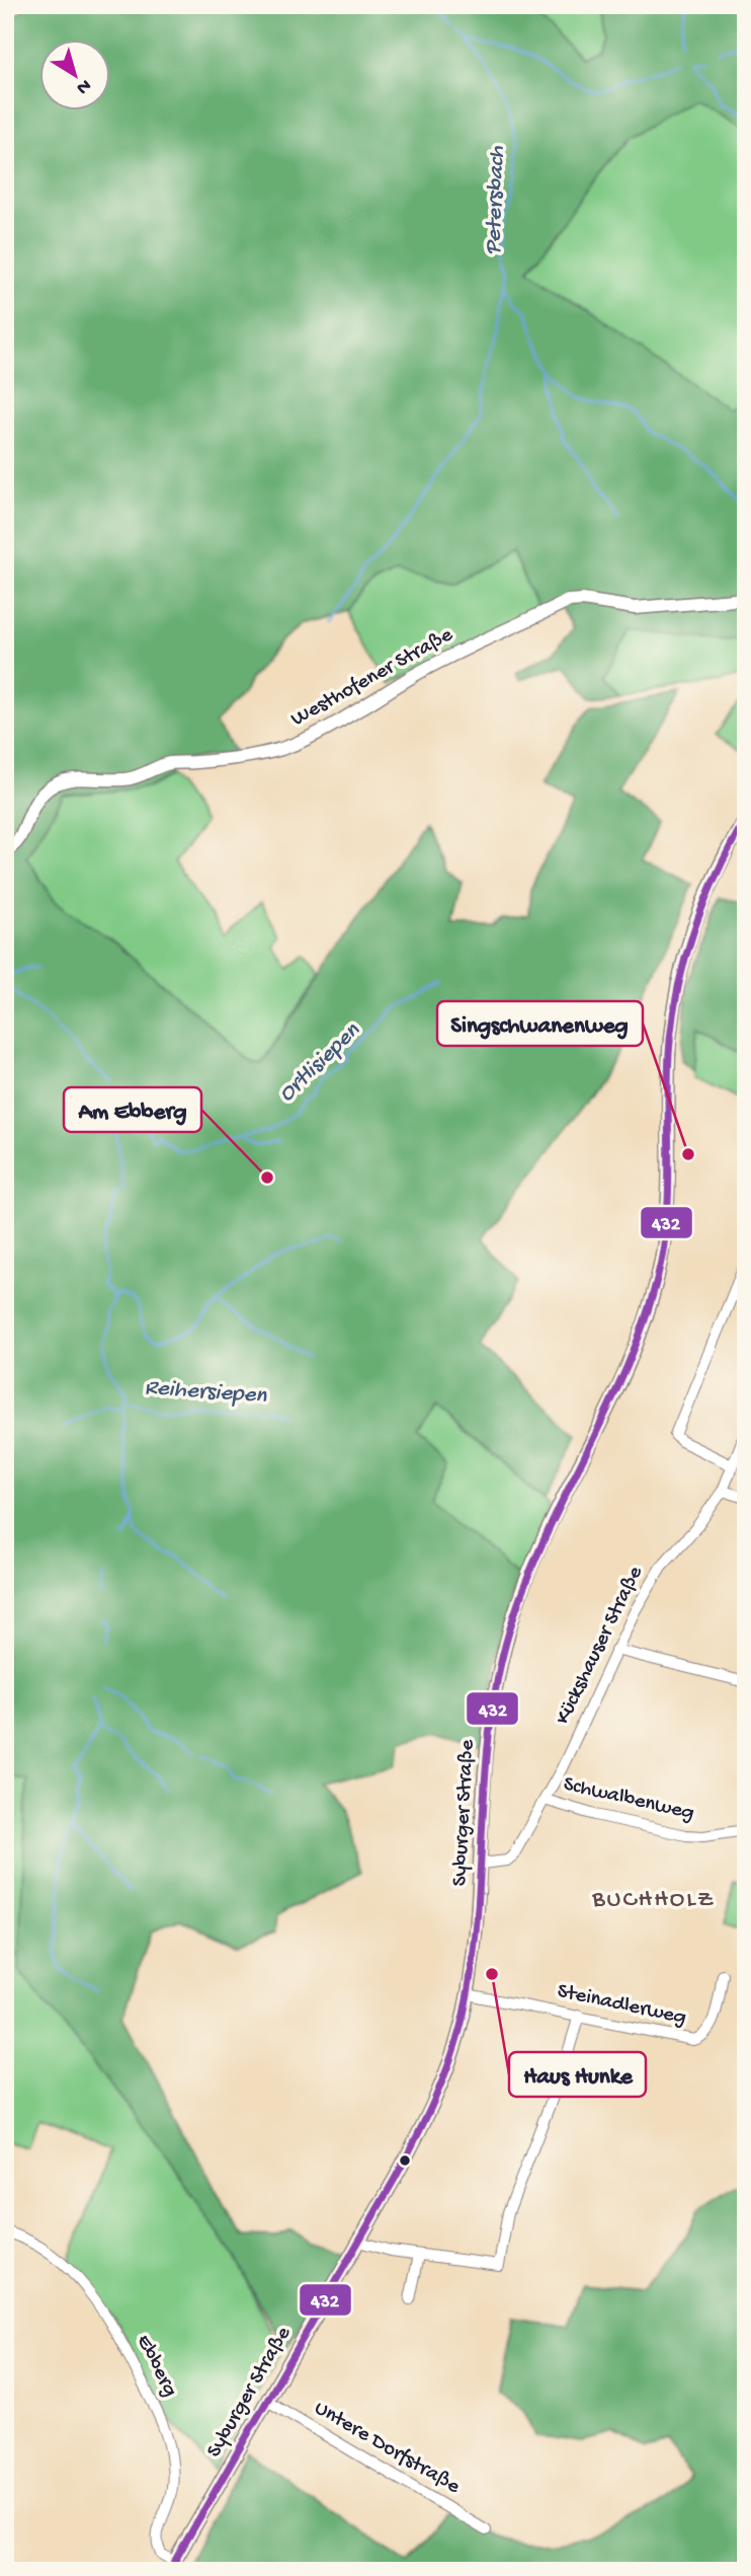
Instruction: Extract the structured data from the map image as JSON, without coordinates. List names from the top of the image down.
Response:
{
  "streets": {
    "street": [
      "Westhofener Straße",
      "Kückshauser Straße",
      "Schwalbenweg",
      "Syburger Straße",
      "Steinadlerweg",
      "Ebberg",
      "Untere Dorfstraße"
    ]
  },
  "crossings": [
    ["Kückshauser Straße", "Schwalbenweg"],
    ["Kückshauser Straße", "Syburger Straße"],
    ["Syburger Straße", "Steinadlerweg"],
    ["Syburger Straße", "Ebberg"],
    ["Syburger Straße", "Untere Dorfstraße"]
  ],
  "districts": ["BUCHHOLZ"],
  "water": ["Petersbach", "Ortlisiepen", "Reihersiepen"],
  "places": ["Singschwanenweg", "Am Ebberg", "Haus Hunke"],
  "lines": ["transit line 432"],
  "north": "bottom right"
}
